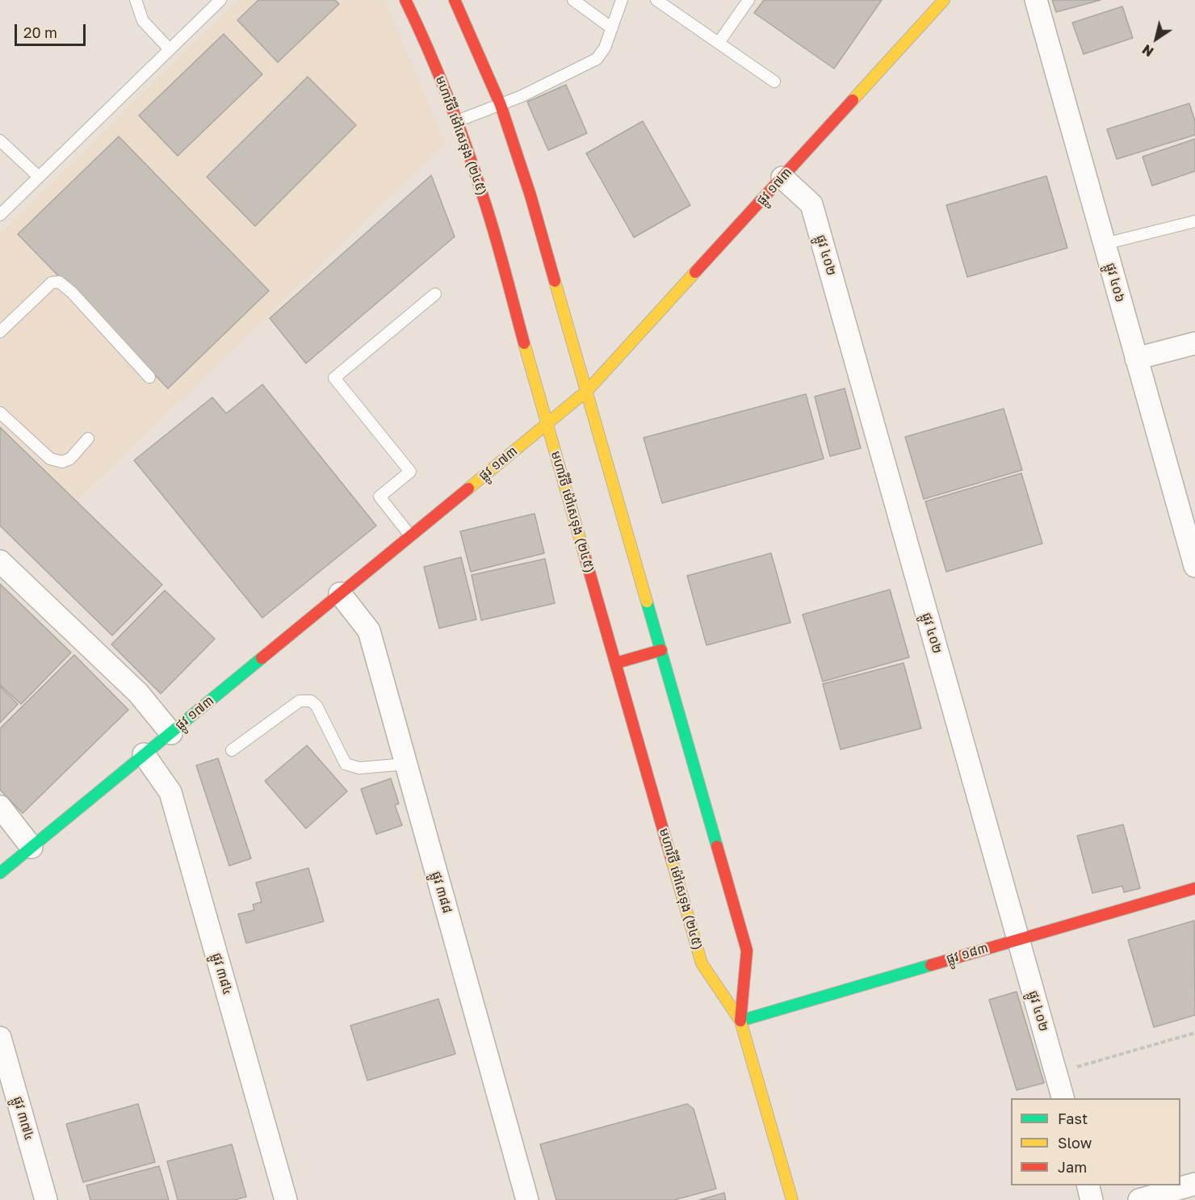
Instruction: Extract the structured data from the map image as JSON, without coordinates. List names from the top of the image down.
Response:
{
  "streets": {
    "main road": ["មហាវិថី ម៉ៅសេទុង (២៤៥)", "ផ្លូវ ១៧៣", "ផ្លូវ ១៨៣"],
    "street": [
      "ផ្លូវ ៤០២",
      "ផ្លូវ ៤០៦",
      "ផ្លូវ ៣៨៨",
      "ផ្លូវ ៣៨៤",
      "ផ្លូវ ៣៧៤"
    ]
  },
  "crossings": [
    ["មហាវិថី ម៉ៅសេទុង (២៤៥)", "ផ្លូវ ១៧៣"],
    ["មហាវិថី ម៉ៅសេទុង (២៤៥)", "ផ្លូវ ១៨៣"],
    ["ផ្លូវ ១៧៣", "ផ្លូវ ៤០២"],
    ["ផ្លូវ ១៧៣", "ផ្លូវ ៣៨៨"],
    ["ផ្លូវ ១៧៣", "ផ្លូវ ៣៨៤"],
    ["ផ្លូវ ៤០២", "ផ្លូវ ១៨៣"]
  ],
  "legend": ["Fast", "Slow", "Jam"],
  "scale_bar": "20 m",
  "north": "bottom left"
}
